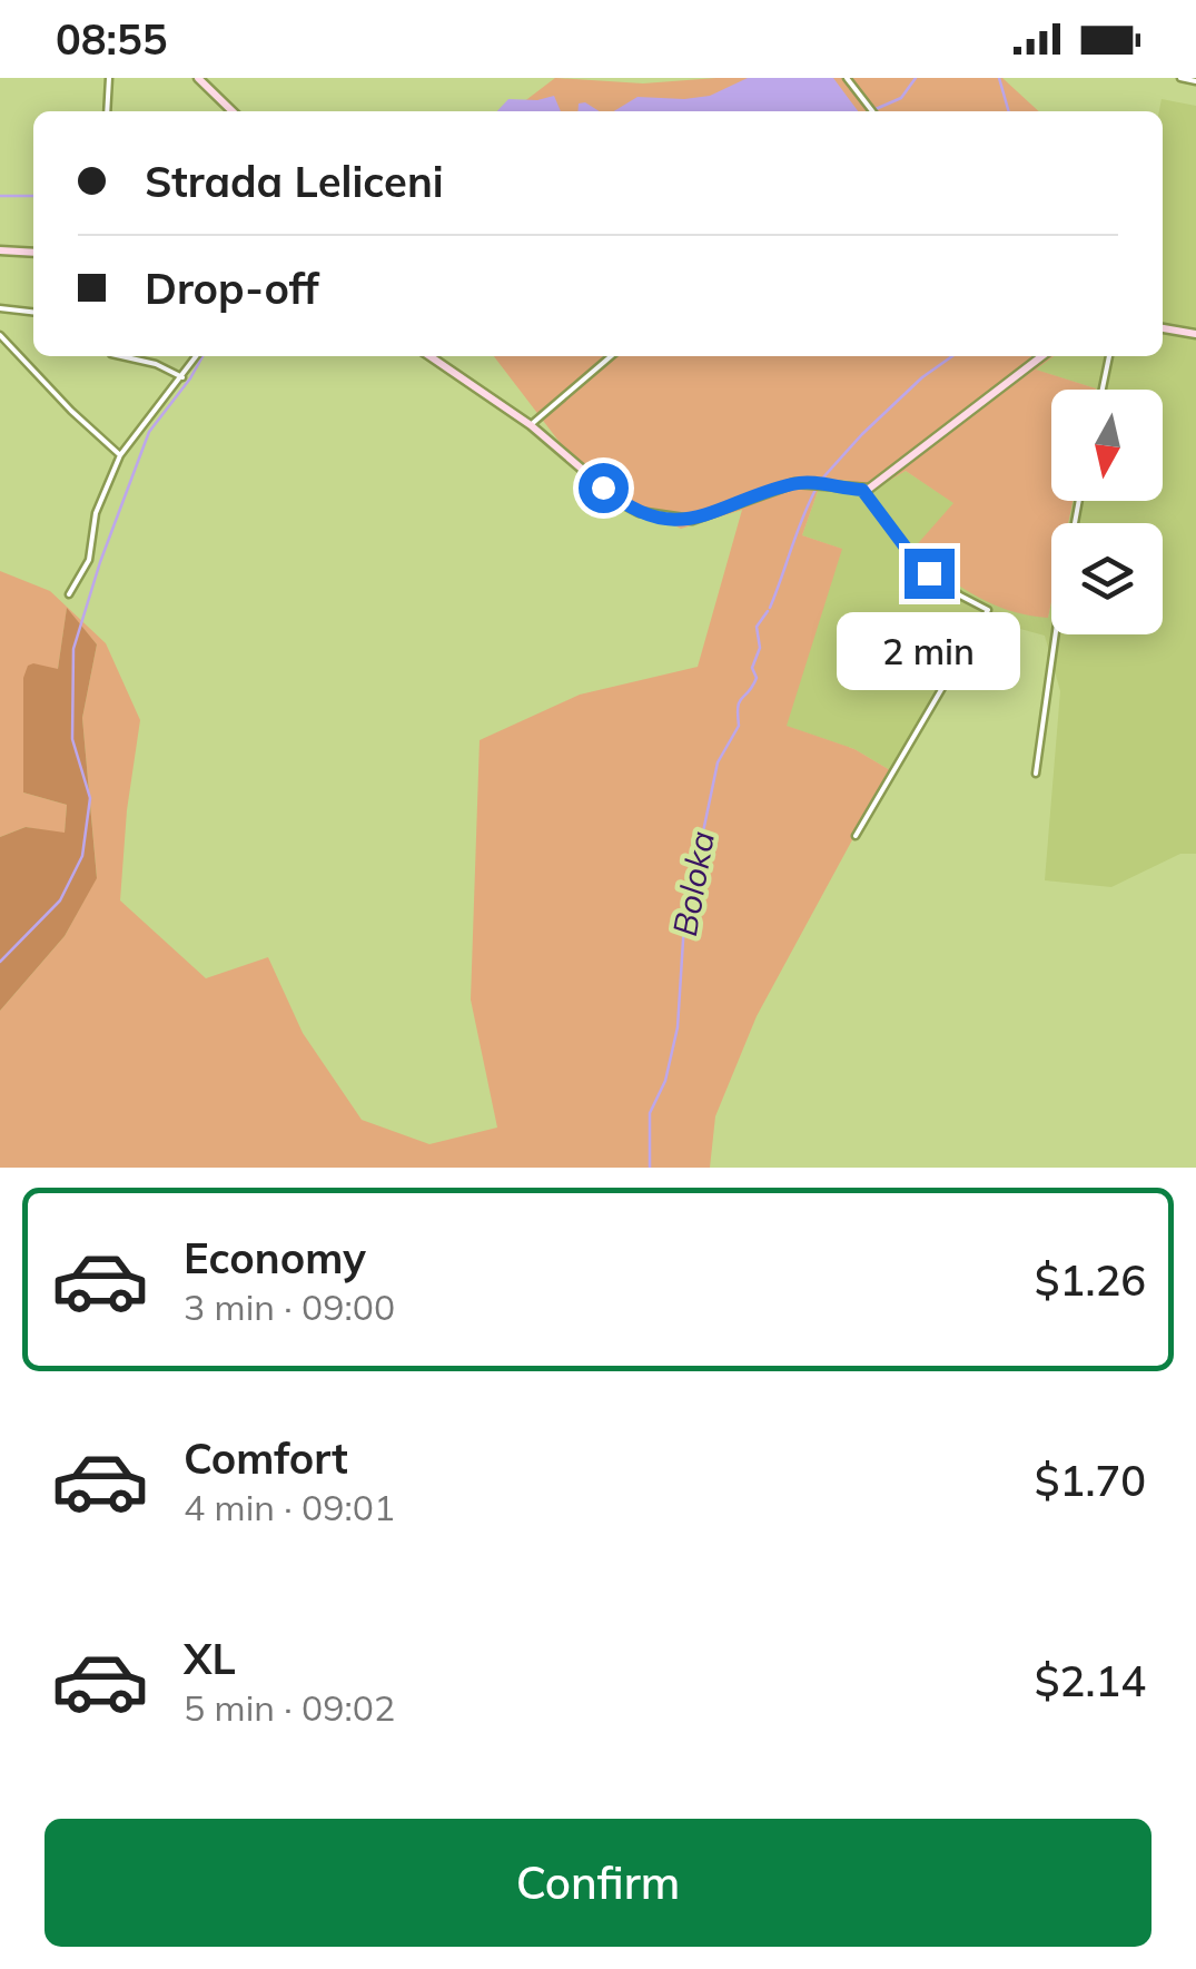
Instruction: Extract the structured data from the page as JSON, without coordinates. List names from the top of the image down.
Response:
{
  "water": ["Boloka"],
  "north": "bottom",
  "page": {
    "status": "08:55",
    "banner": ["Strada Leliceni", "Drop-off"],
    "bubble": "2 min",
    "list": [
      {
        "name": "Economy",
        "note": "3 min · 09:00",
        "value": "$1.26"
      },
      {
        "name": "Comfort",
        "note": "4 min · 09:01",
        "value": "$1.70"
      },
      {
        "name": "XL",
        "note": "5 min · 09:02",
        "value": "$2.14"
      }
    ],
    "buttons": "Confirm"
  }
}
